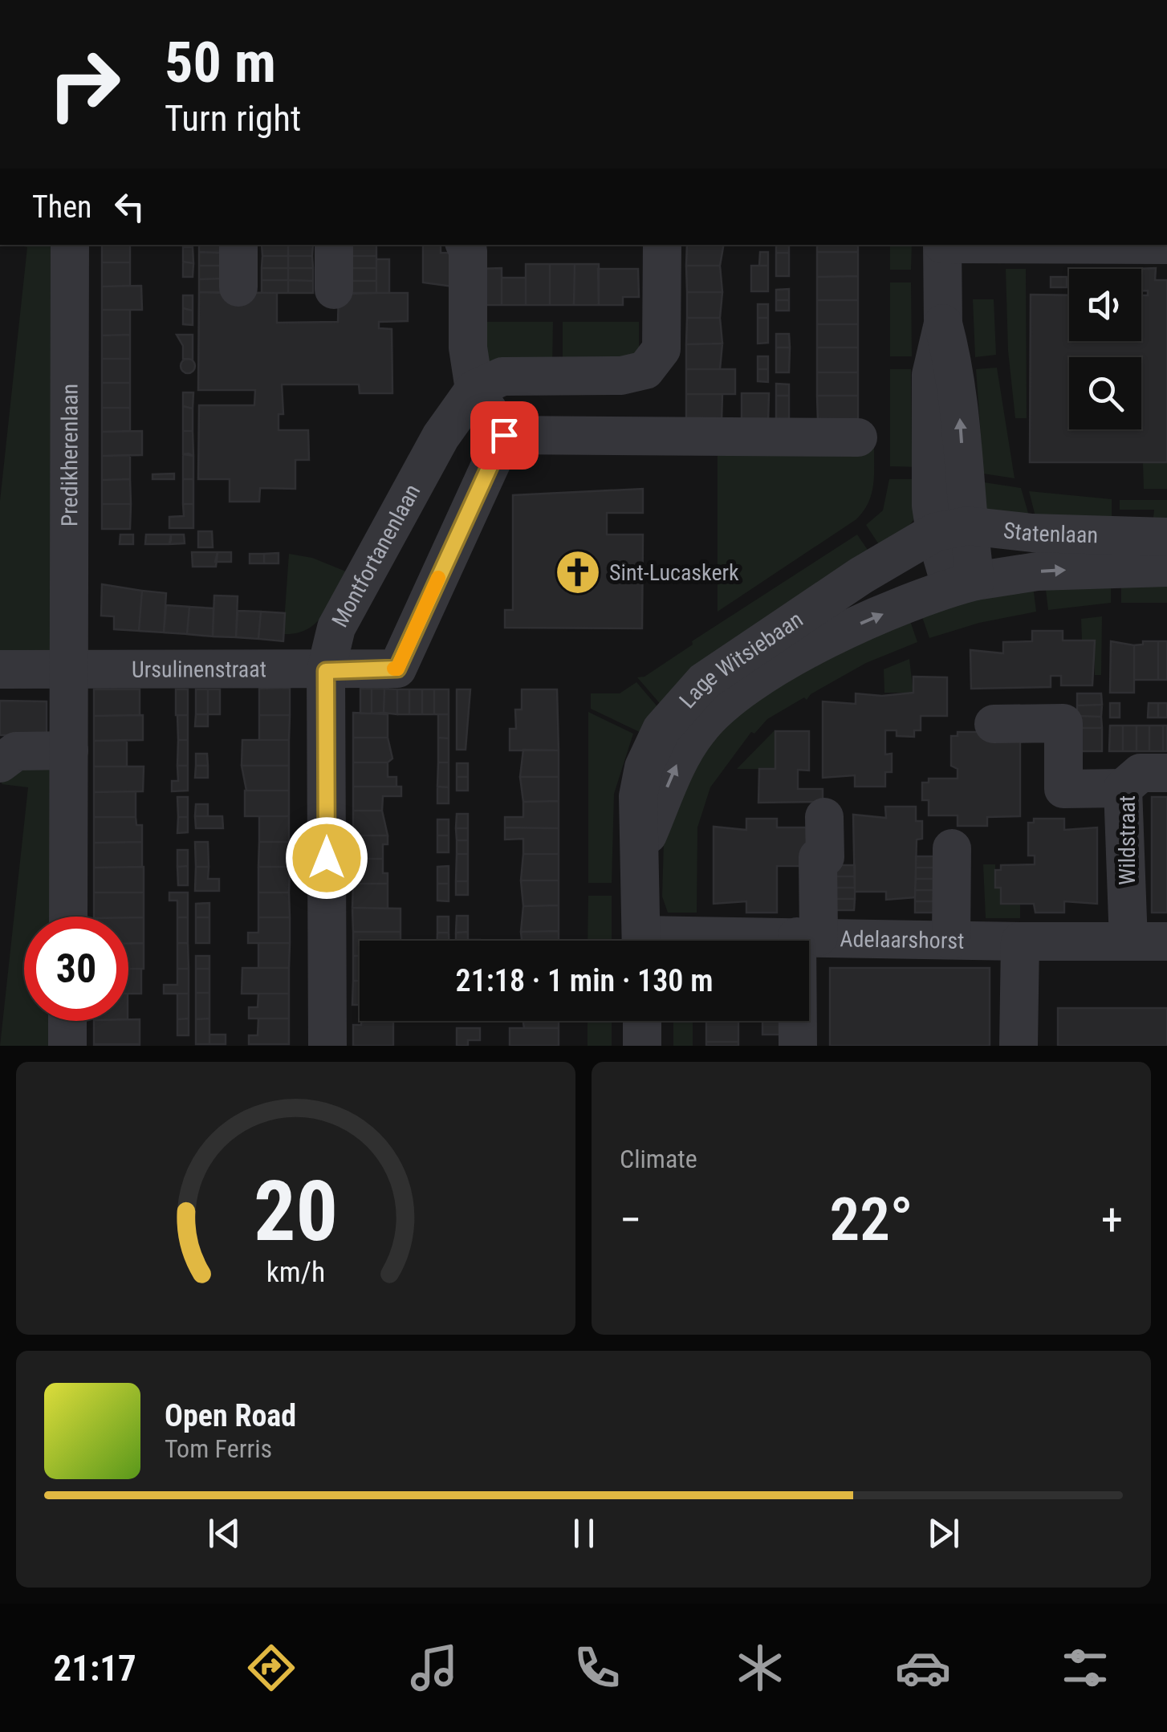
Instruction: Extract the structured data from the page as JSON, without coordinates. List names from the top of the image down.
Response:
{
  "streets": {
    "street": [
      "Predikherenlaan",
      "Statenlaan",
      "Montfortanenlaan",
      "Lage Witsiebaan",
      "Ursulinenstraat",
      "Wildstraat",
      "Adelaarshorst"
    ]
  },
  "crossings": [
    ["Predikherenlaan", "Ursulinenstraat"],
    ["Statenlaan", "Lage Witsiebaan"],
    ["Montfortanenlaan", "Ursulinenstraat"],
    ["Wildstraat", "Adelaarshorst"]
  ],
  "places": {
    "church": ["Sint-Lucaskerk"]
  },
  "page": {
    "turn": ["50 m", "Turn right"],
    "then": "Then",
    "limit": "30",
    "trip": "21:18 · 1 min · 130 m",
    "tile": "Climate",
    "heat": ["−", "22°", "+"],
    "song": ["Open Road", "Tom Ferris"],
    "tabs": "21:17",
    "gauge": ["20", "km/h"]
  }
}
